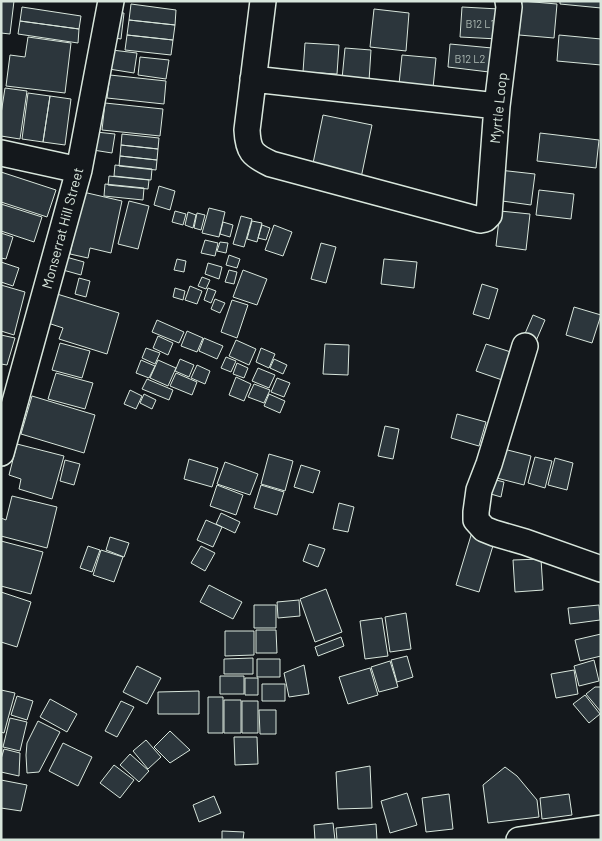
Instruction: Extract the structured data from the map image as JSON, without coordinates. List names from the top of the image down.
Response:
{
  "streets": {
    "street": ["Myrtle Loop", "Monserrat Hill Street"]
  },
  "house_numbers": ["B12 L1", "B12 L2"]
}
